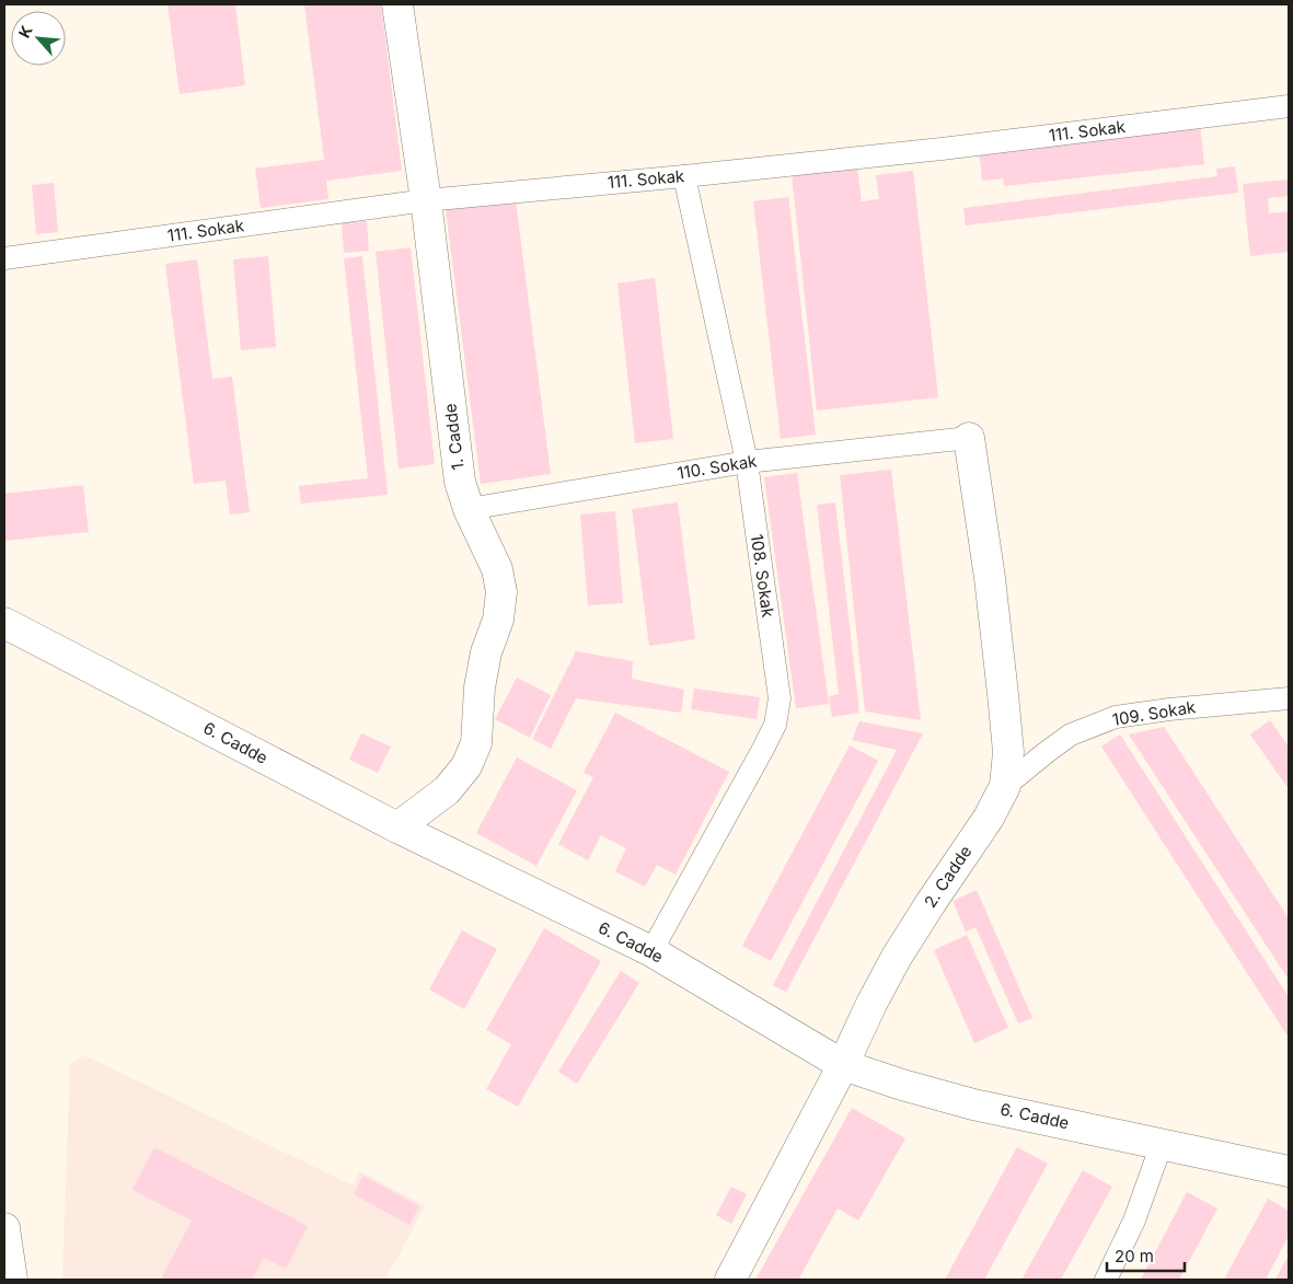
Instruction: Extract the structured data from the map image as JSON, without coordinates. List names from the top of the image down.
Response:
{
  "streets": {
    "street": [
      "111. Sokak",
      "1. Cadde",
      "110. Sokak",
      "108. Sokak",
      "109. Sokak",
      "6. Cadde",
      "2. Cadde"
    ]
  },
  "crossings": [
    ["111. Sokak", "1. Cadde"],
    ["111. Sokak", "108. Sokak"],
    ["1. Cadde", "110. Sokak"],
    ["1. Cadde", "6. Cadde"],
    ["110. Sokak", "108. Sokak"],
    ["110. Sokak", "2. Cadde"],
    ["108. Sokak", "6. Cadde"],
    ["109. Sokak", "2. Cadde"],
    ["6. Cadde", "2. Cadde"]
  ],
  "scale_bar": "20 m",
  "north": "top left"
}
